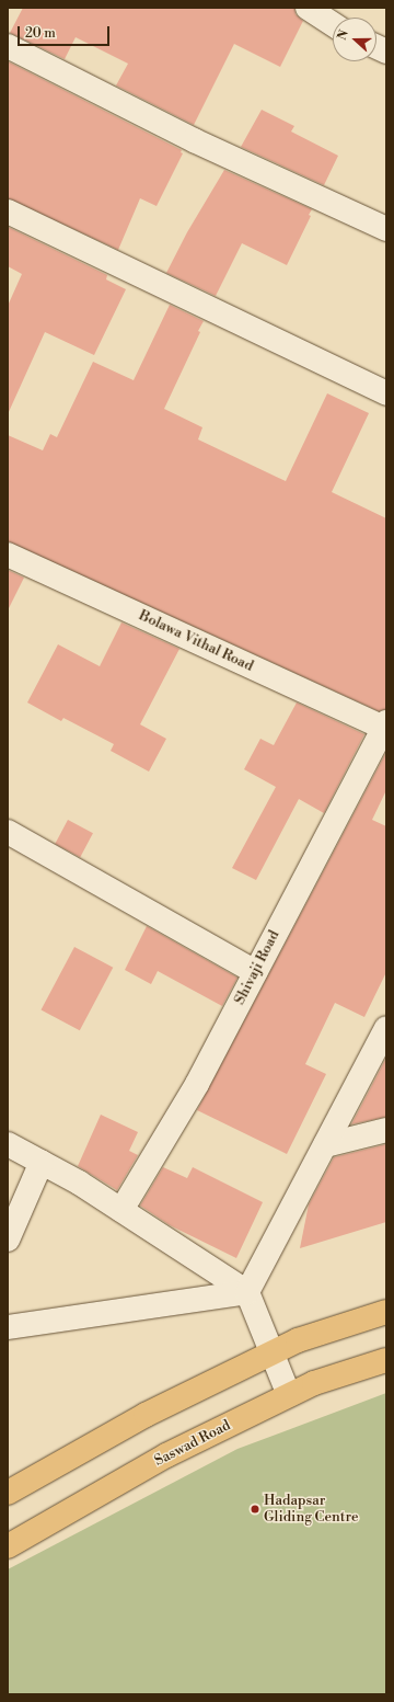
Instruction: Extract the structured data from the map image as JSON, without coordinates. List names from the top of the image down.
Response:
{
  "streets": {
    "highway": ["Saswad Road"],
    "street": ["Bolawa Vithal Road", "Shivaji Road"]
  },
  "crossings": [
    ["Bolawa Vithal Road", "Shivaji Road"]
  ],
  "places": ["Hadapsar Gliding Centre"],
  "scale_bar": "20 m",
  "north": "left"
}
